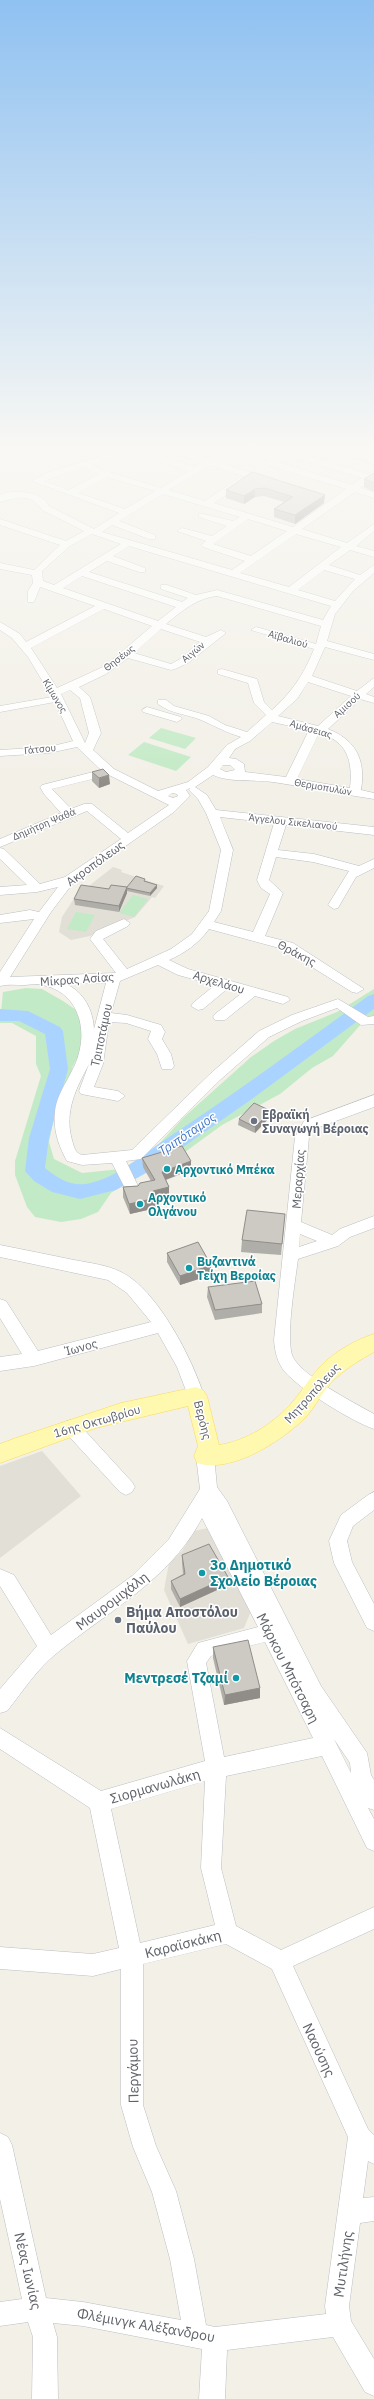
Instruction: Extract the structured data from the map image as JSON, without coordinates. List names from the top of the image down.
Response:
{
  "streets": {
    "main road": ["Μητροπόλεως", "Βερόης", "16ης Οκτωβρίου"],
    "street": [
      "Αϊβαλιού",
      "Αιγών",
      "Θησέως",
      "Κίμωνος",
      "Αμισού",
      "Αμάσειας",
      "Γάτσου",
      "Θερμοπυλών",
      "Άγγελου Σικελιανού",
      "Δημήτρη Ψαθά",
      "Ακροπόλεως",
      "Θράκης",
      "Μίκρας Ασίας",
      "Αρχελάου",
      "Τριποτάμου",
      "Μεραρχίας",
      "Ίωνος",
      "Μαυρομιχάλη",
      "Μάρκου Μπότσαρη",
      "Σιορμανωλάκη",
      "Καραϊσκάκη",
      "Ναούσης",
      "Περγάμου",
      "Mυτιλήνης",
      "Νέας Ιωνίας",
      "Φλέμινγκ Αλέξανδρου"
    ]
  },
  "crossings": [
    ["Θησέως", "Κίμωνος"],
    ["Κίμωνος", "Γάτσου"],
    ["Αμισού", "Αμάσειας"],
    ["Αμισού", "Θερμοπυλών"],
    ["Αμάσειας", "Θερμοπυλών"],
    ["Θερμοπυλών", "Ακροπόλεως"],
    ["Άγγελου Σικελιανού", "Μίκρας Ασίας"],
    ["Δημήτρη Ψαθά", "Ακροπόλεως"],
    ["Ακροπόλεως", "Μίκρας Ασίας"],
    ["Θράκης", "Μίκρας Ασίας"],
    ["Μίκρας Ασίας", "Αρχελάου"],
    ["Μίκρας Ασίας", "Τριποτάμου"],
    ["Μεραρχίας", "Μητροπόλεως"],
    ["Ίωνος", "Βερόης"],
    ["Μητροπόλεως", "Βερόης"],
    ["Μητροπόλεως", "Μάρκου Μπότσαρη"],
    ["Βερόης", "16ης Οκτωβρίου"],
    ["Βερόης", "Μάρκου Μπότσαρη"],
    ["Μαυρομιχάλη", "Μάρκου Μπότσαρη"],
    ["Μάρκου Μπότσαρη", "Σιορμανωλάκη"],
    ["Σιορμανωλάκη", "Περγάμου"],
    ["Καραϊσκάκη", "Ναούσης"],
    ["Καραϊσκάκη", "Περγάμου"],
    ["Ναούσης", "Mυτιλήνης"],
    ["Περγάμου", "Φλέμινγκ Αλέξανδρου"],
    ["Mυτιλήνης", "Φλέμινγκ Αλέξανδρου"],
    ["Νέας Ιωνίας", "Φλέμινγκ Αλέξανδρου"]
  ],
  "water": ["Τριπόταμος"],
  "places": [
    "Εβραϊκή Συναγωγή Βέροιας",
    "Αρχοντικό Μπέκα",
    "Αρχοντικό Ολγάνου",
    "Βυζαντινά Τείχη Βεροίας",
    "3ο Δημοτικό Σχολείο Βέροιας",
    "Βήμα Αποστόλου Παύλου",
    "Μεντρεσέ Τζαμί"
  ]
}
